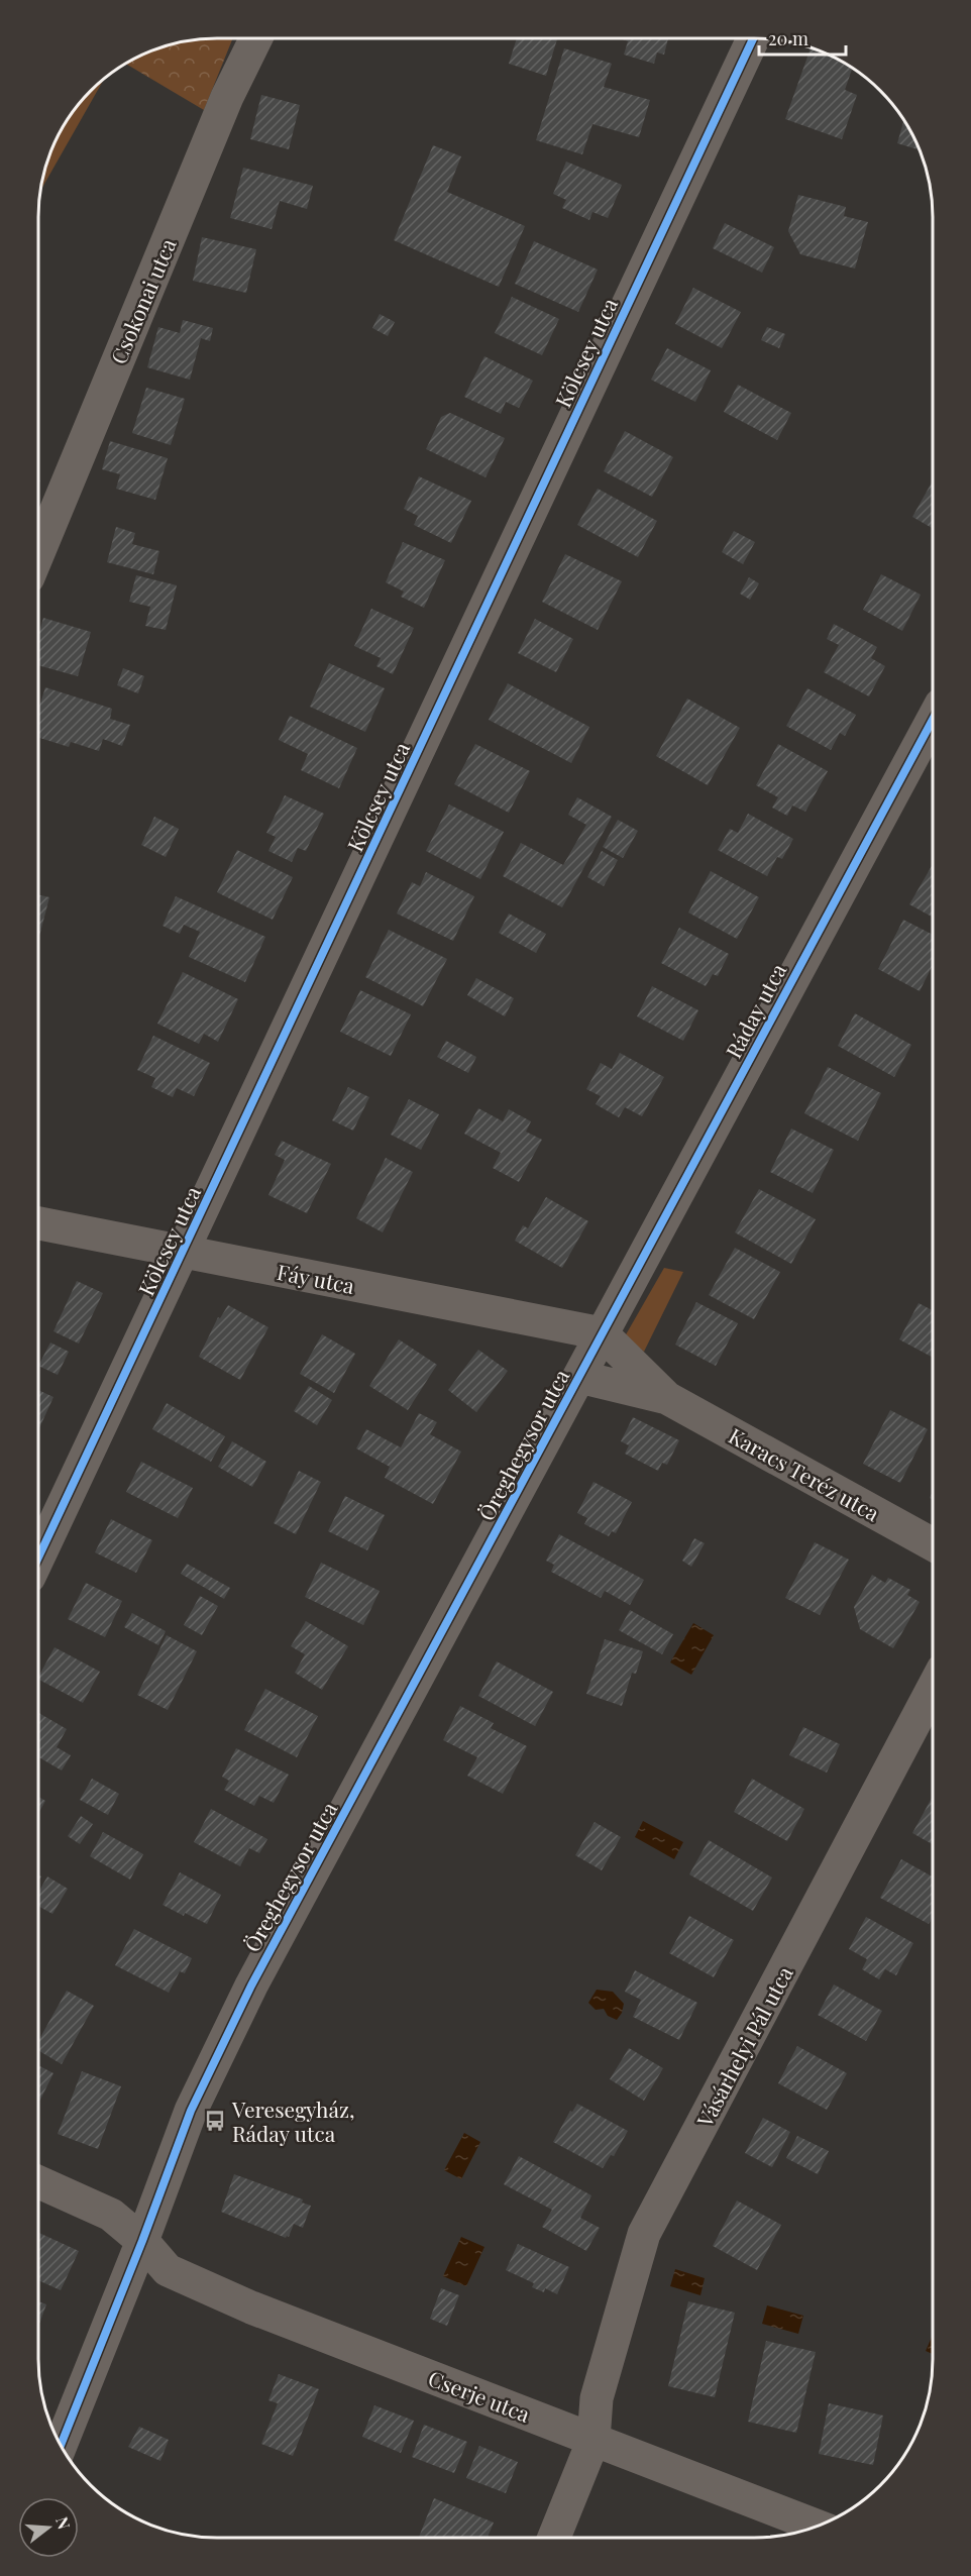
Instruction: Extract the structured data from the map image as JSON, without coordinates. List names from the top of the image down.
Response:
{
  "streets": {
    "street": [
      "Csokonai utca",
      "Kölcsey utca",
      "Ráday utca",
      "Fáy utca",
      "Öreghegysor utca",
      "Karacs Teréz utca",
      "Vásárhelyi Pál utca",
      "Cserje utca"
    ]
  },
  "crossings": [
    ["Kölcsey utca", "Fáy utca"],
    ["Ráday utca", "Fáy utca"],
    ["Ráday utca", "Öreghegysor utca"],
    ["Ráday utca", "Karacs Teréz utca"],
    ["Fáy utca", "Öreghegysor utca"],
    ["Fáy utca", "Karacs Teréz utca"],
    ["Öreghegysor utca", "Karacs Teréz utca"],
    ["Öreghegysor utca", "Cserje utca"],
    ["Vásárhelyi Pál utca", "Cserje utca"]
  ],
  "places": {
    "bus stop": ["Veresegyház, Ráday utca"]
  },
  "scale_bar": "20 m",
  "north": "right"
}
